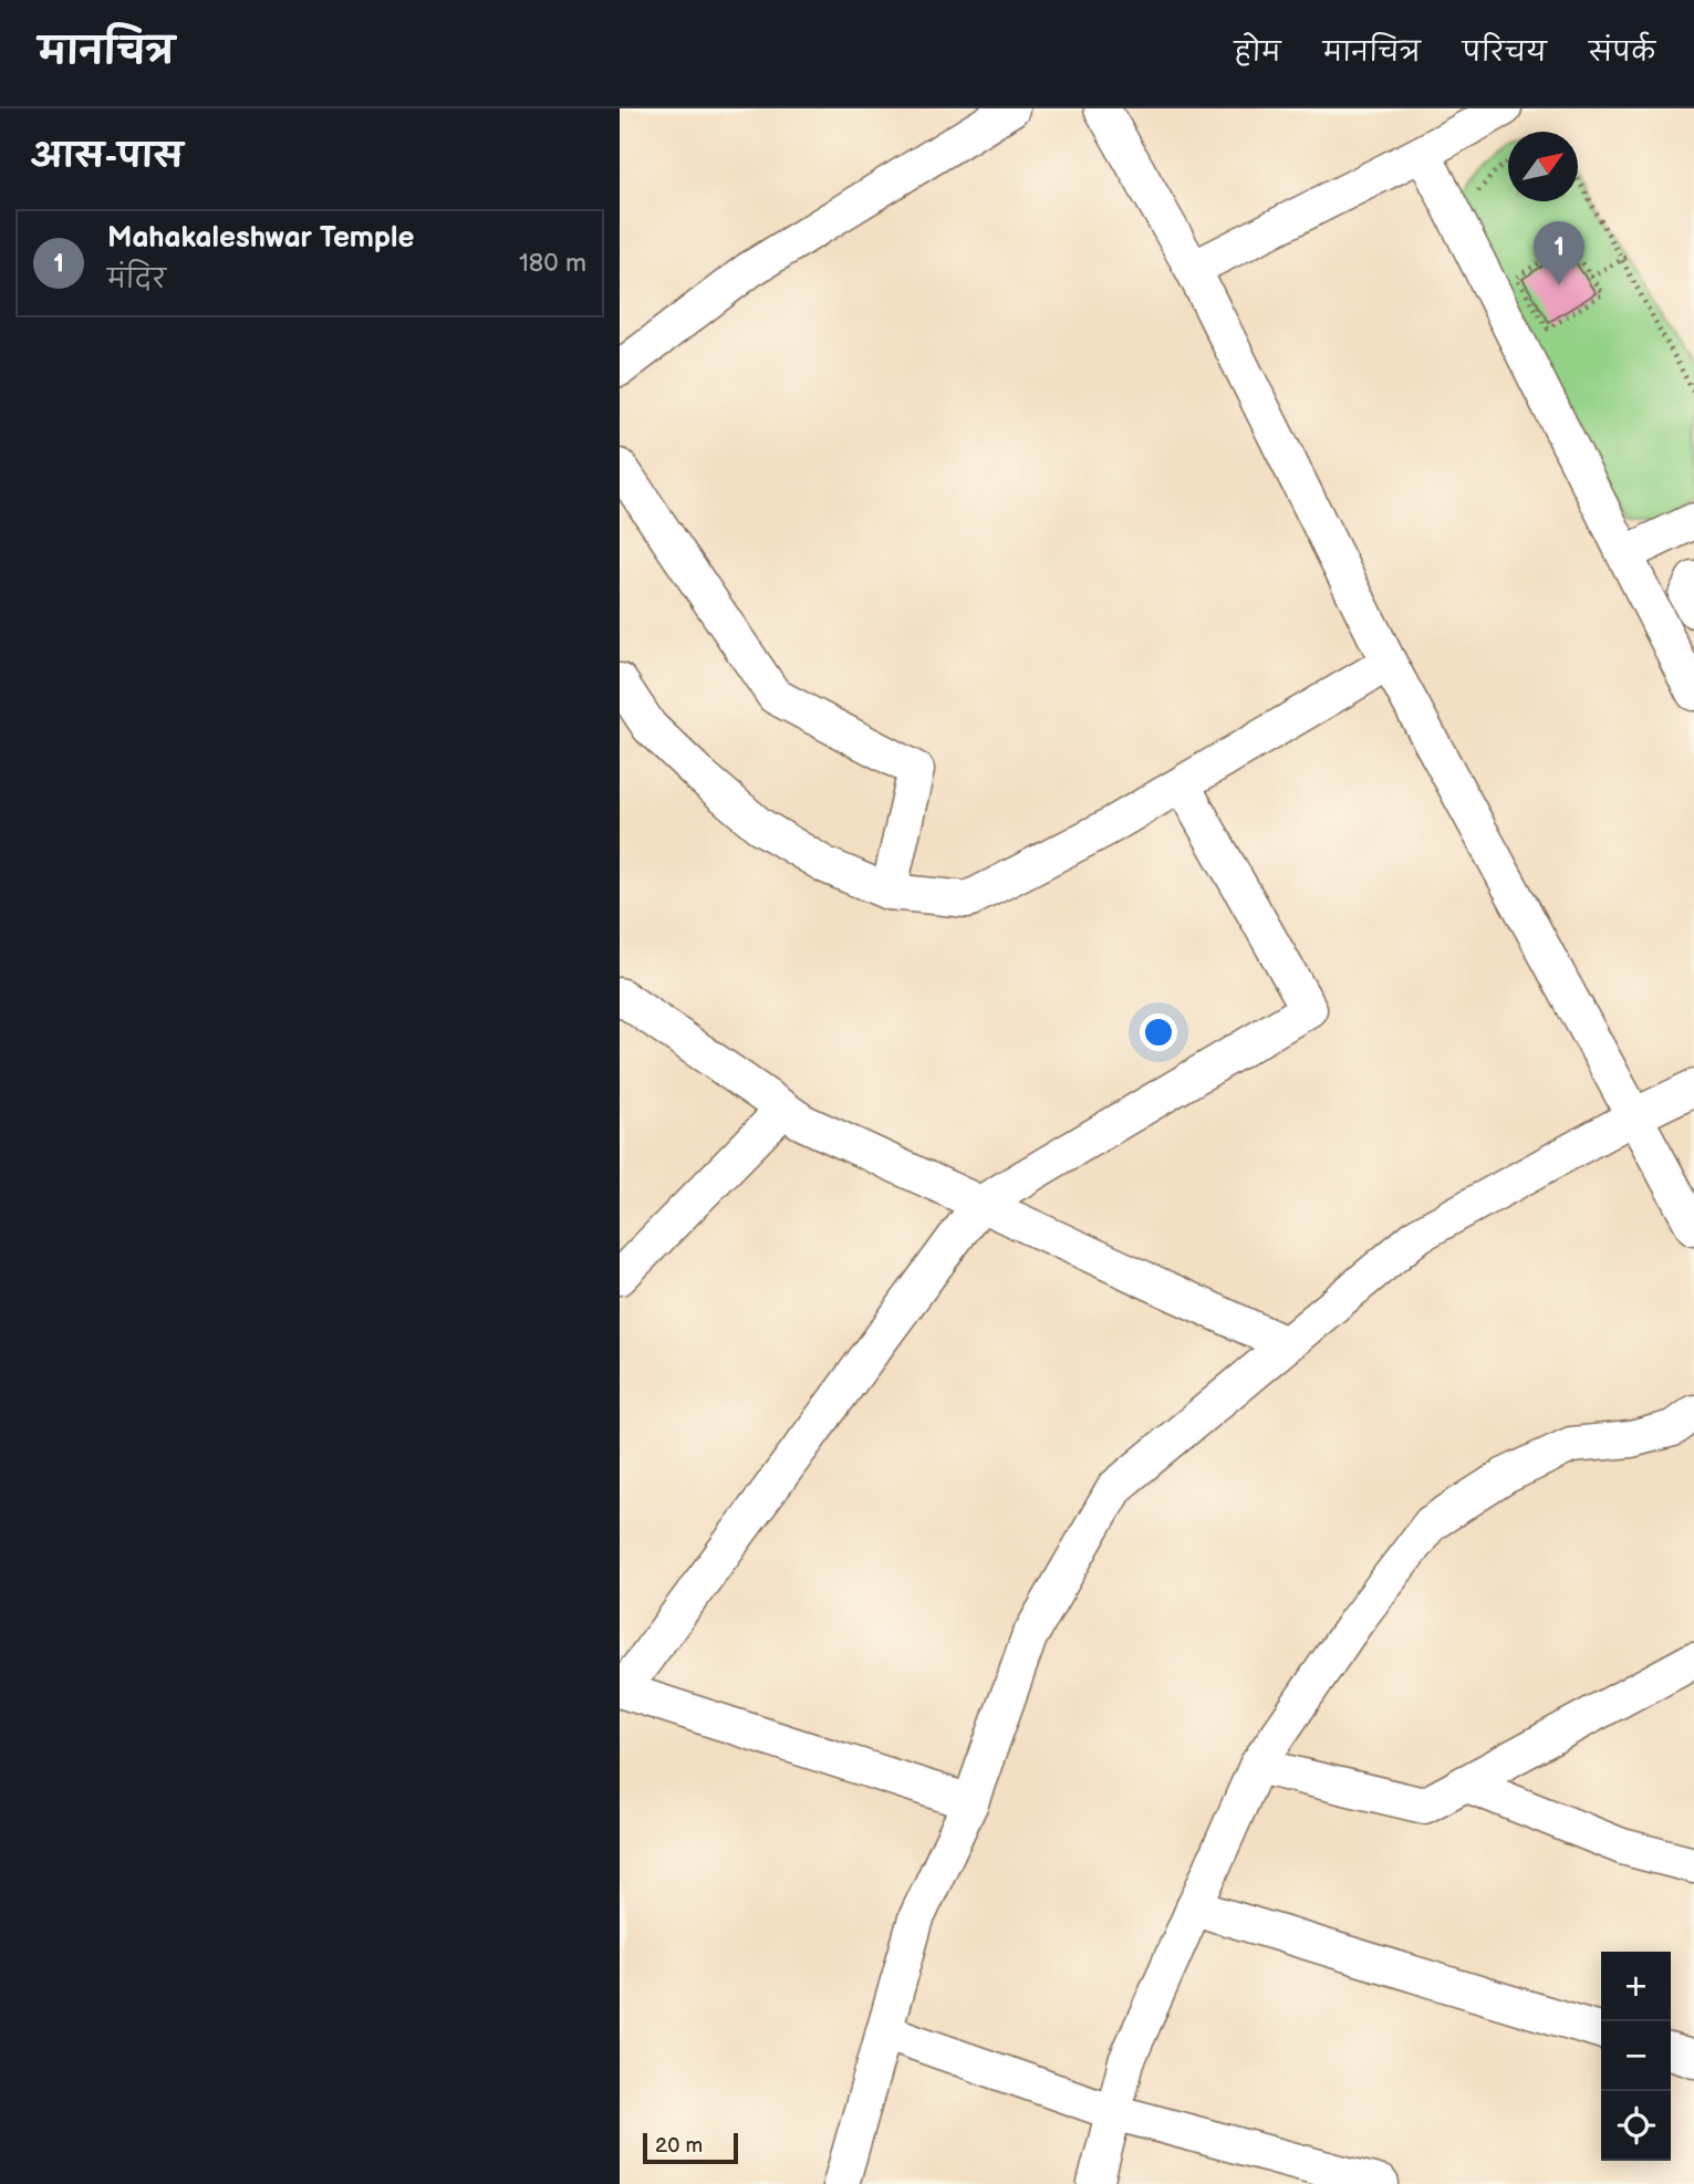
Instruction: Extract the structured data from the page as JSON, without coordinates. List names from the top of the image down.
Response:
{
  "scale_bar": "20 m",
  "north": "top right",
  "page": {
    "header": "मानचित्र",
    "nav": [
      "होम",
      "मानचित्र",
      "परिचय",
      "संपर्क"
    ],
    "heading": "आस-पास",
    "list": [
      {
        "mark": "1",
        "name": "Mahakaleshwar Temple",
        "note": "मंदिर",
        "value": "180 m"
      }
    ],
    "pins": "1",
    "map_buttons": ["+", "−"],
    "scale": "20 m"
  }
}
